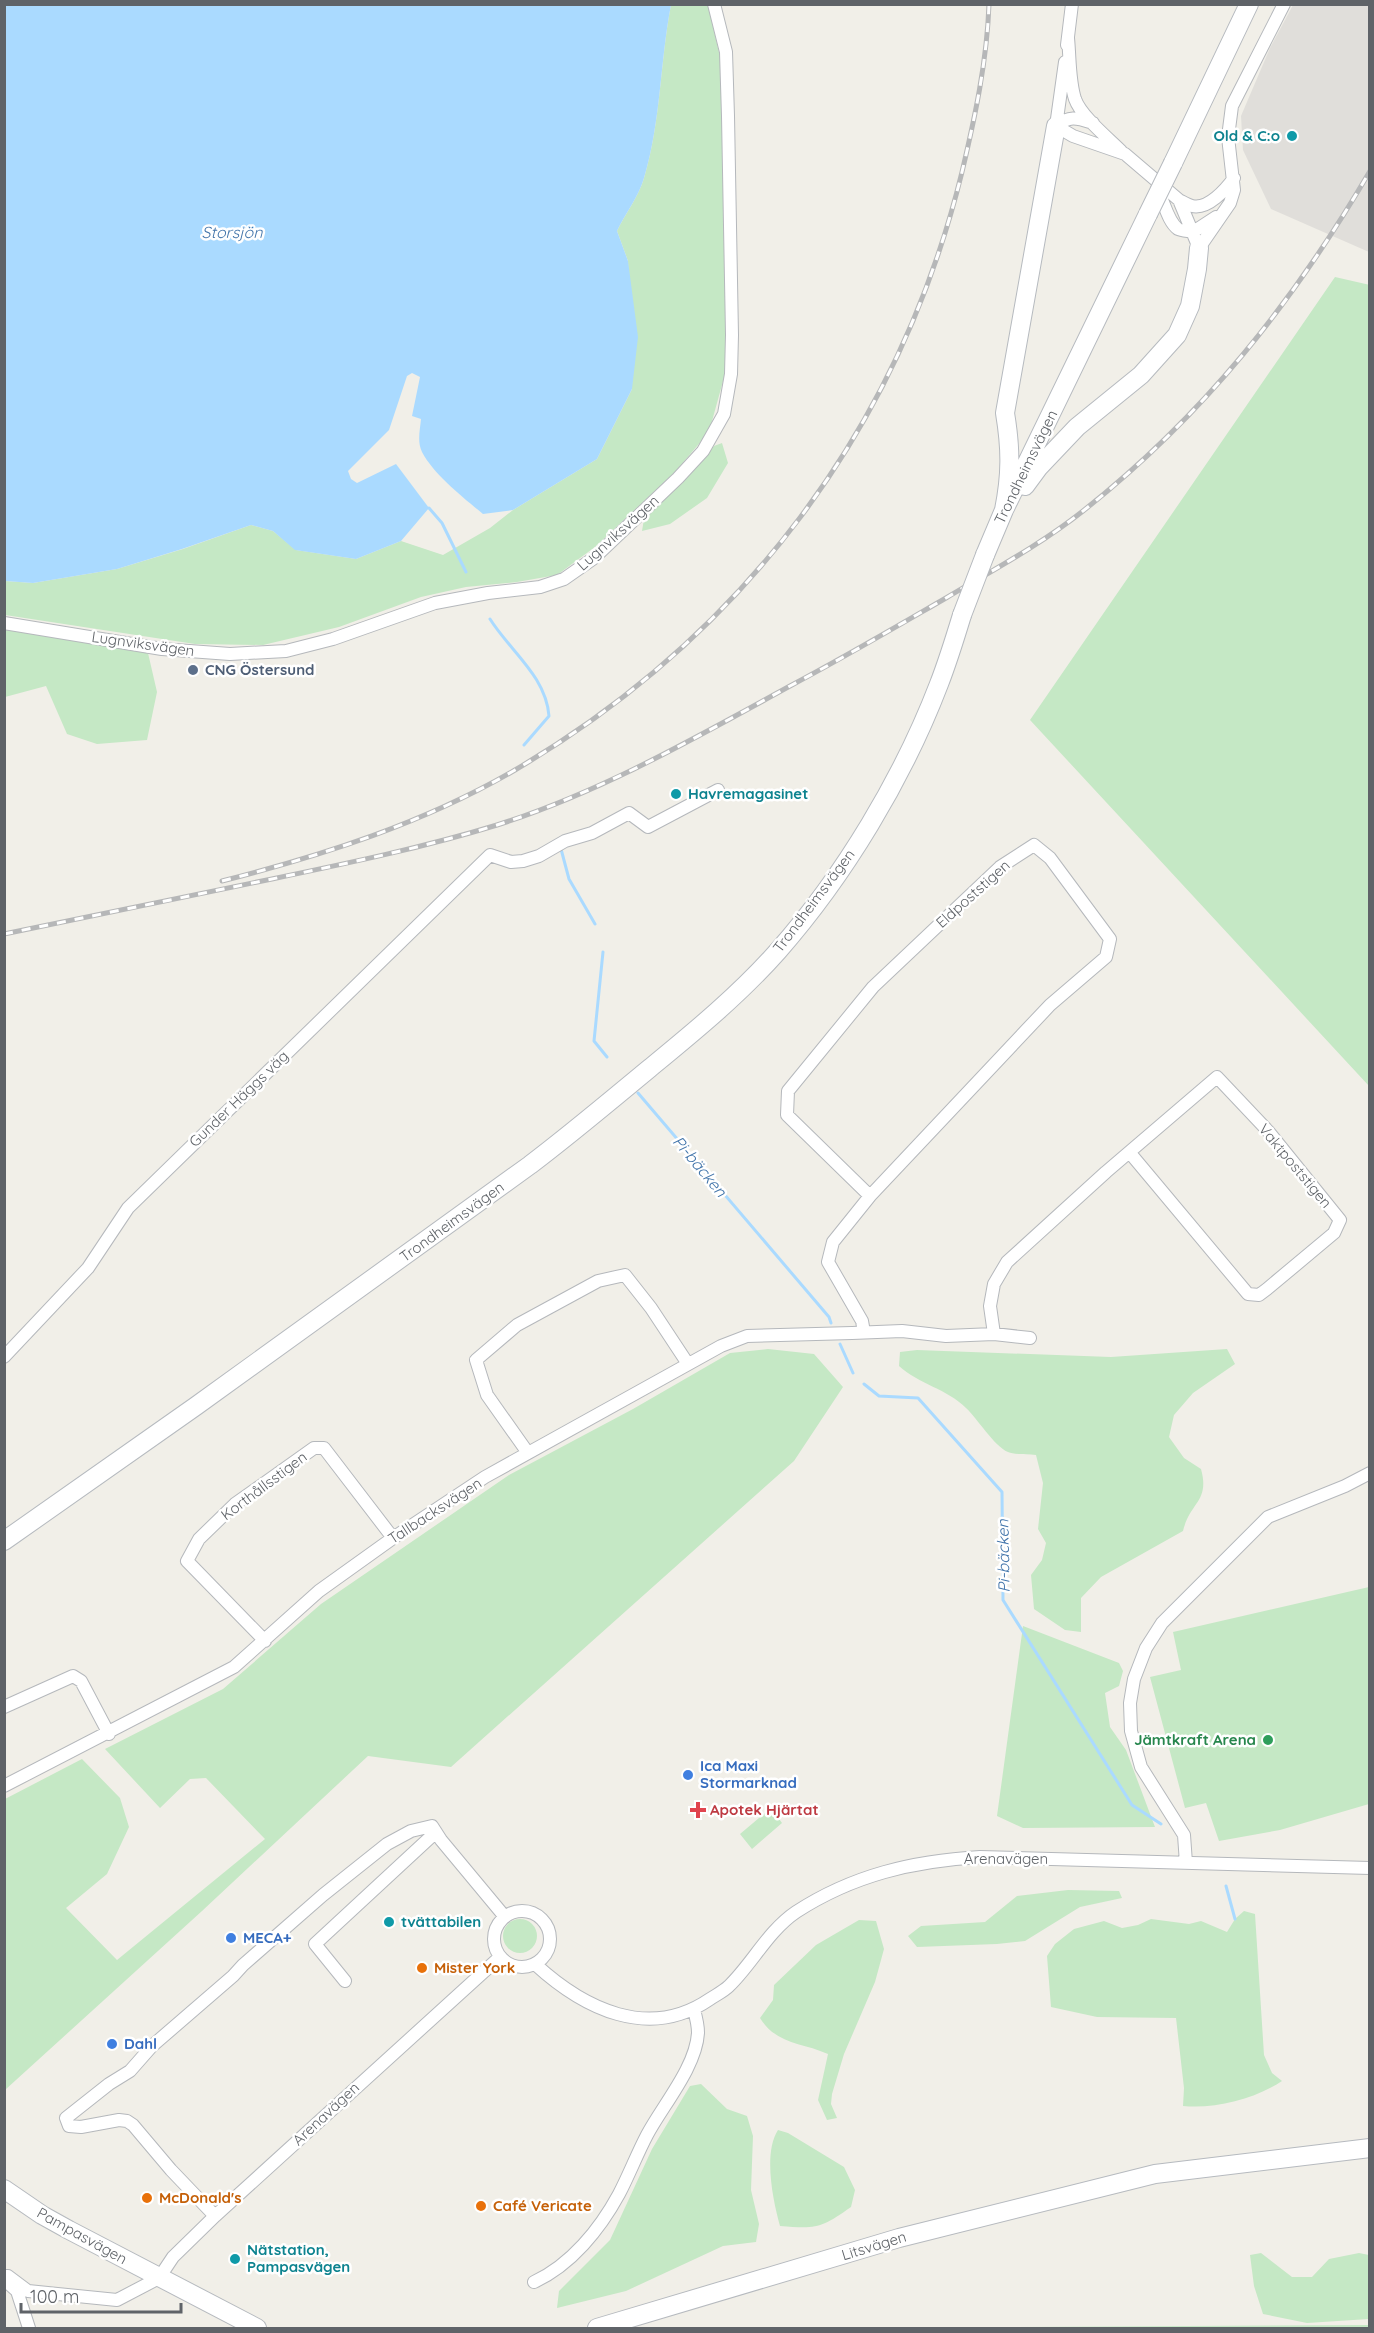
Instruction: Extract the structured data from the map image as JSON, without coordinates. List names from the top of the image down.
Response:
{
  "streets": {
    "main road": ["Trondheimsvägen", "Pampasvägen", "Litsvägen"],
    "street": [
      "Lugnviksvägen",
      "Eldpoststigen",
      "Gunder Häggs väg",
      "Vaktpoststigen",
      "Korthållsstigen",
      "Tallbacksvägen",
      "Arenavägen"
    ]
  },
  "crossings": [
    ["Eldpoststigen", "Tallbacksvägen"],
    ["Vaktpoststigen", "Tallbacksvägen"],
    ["Korthållsstigen", "Tallbacksvägen"],
    ["Arenavägen", "Pampasvägen"]
  ],
  "water": ["Storsjön", "Pi-bäcken"],
  "places": {
    "other": [
      "Old & C:o",
      "CNG Östersund",
      "Havremagasinet",
      "Jämtkraft Arena",
      "Ica Maxi Stormarknad",
      "tvättabilen",
      "MECA+",
      "Mister York",
      "Dahl",
      "McDonald's",
      "Café Vericate",
      "Nätstation, Pampasvägen"
    ],
    "health": ["Apotek Hjärtat"]
  },
  "scale_bar": "100 m"
}
